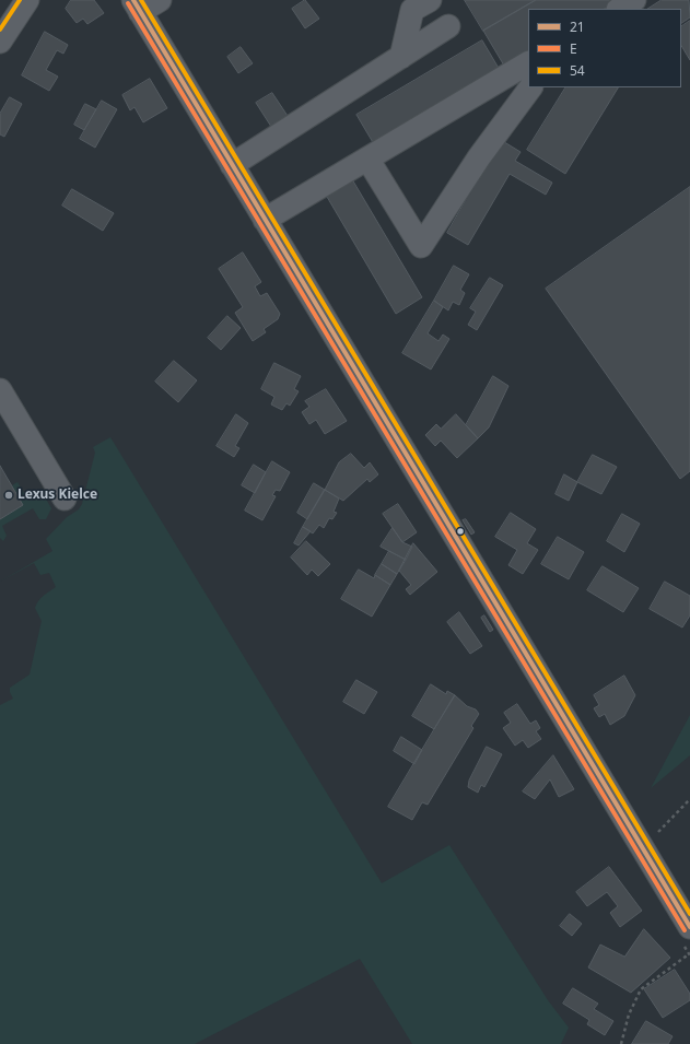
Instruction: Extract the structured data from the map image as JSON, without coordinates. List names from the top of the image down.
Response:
{
  "places": ["Lexus Kielce"],
  "lines": ["transit line 21", "transit line 54", "transit line E"],
  "legend": ["21", "E", "54"]
}
